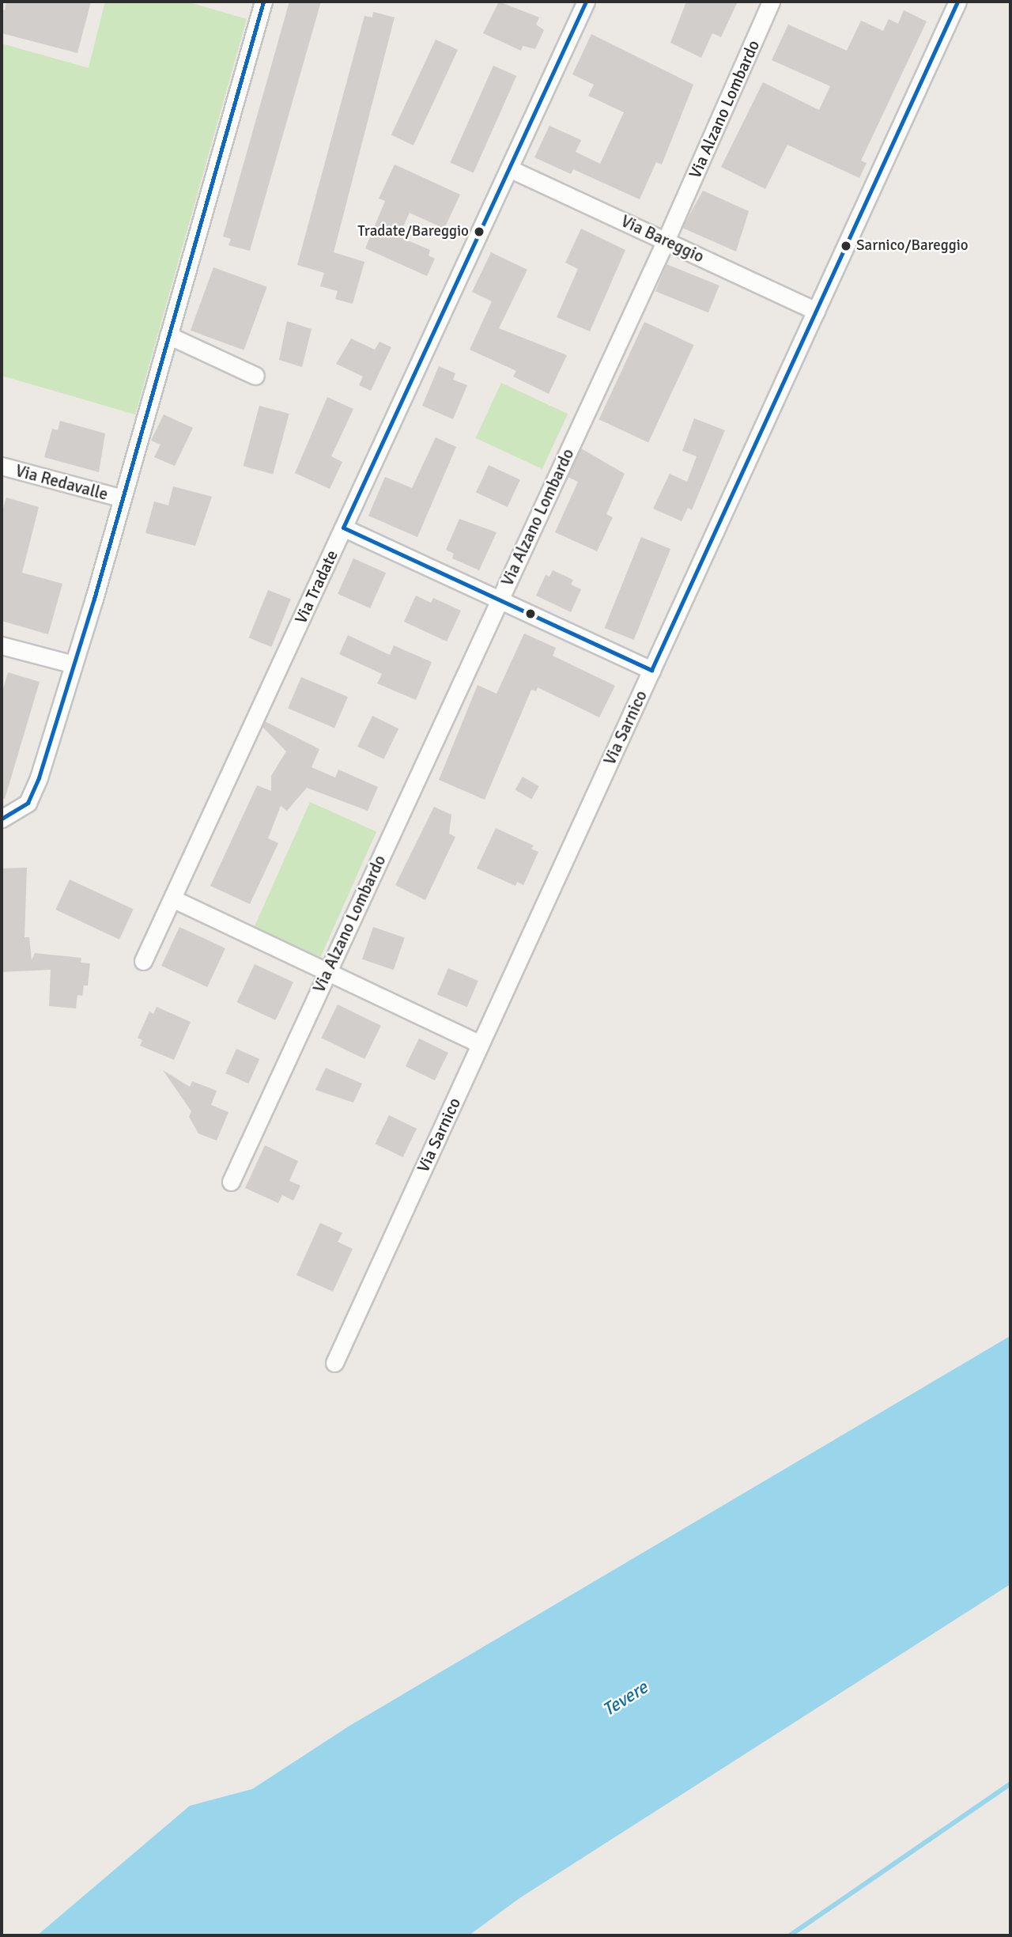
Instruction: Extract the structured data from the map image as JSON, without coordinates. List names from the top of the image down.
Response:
{
  "streets": {
    "street": [
      "Via Alzano Lombardo",
      "Via Bareggio",
      "Via Redavalle",
      "Via Tradate",
      "Via Sarnico"
    ]
  },
  "crossings": [
    ["Via Alzano Lombardo", "Via Bareggio"],
    ["Via Bareggio", "Via Tradate"],
    ["Via Bareggio", "Via Sarnico"]
  ],
  "water": ["Tevere"],
  "places": ["Tradate/Bareggio", "Sarnico/Bareggio"]
}
